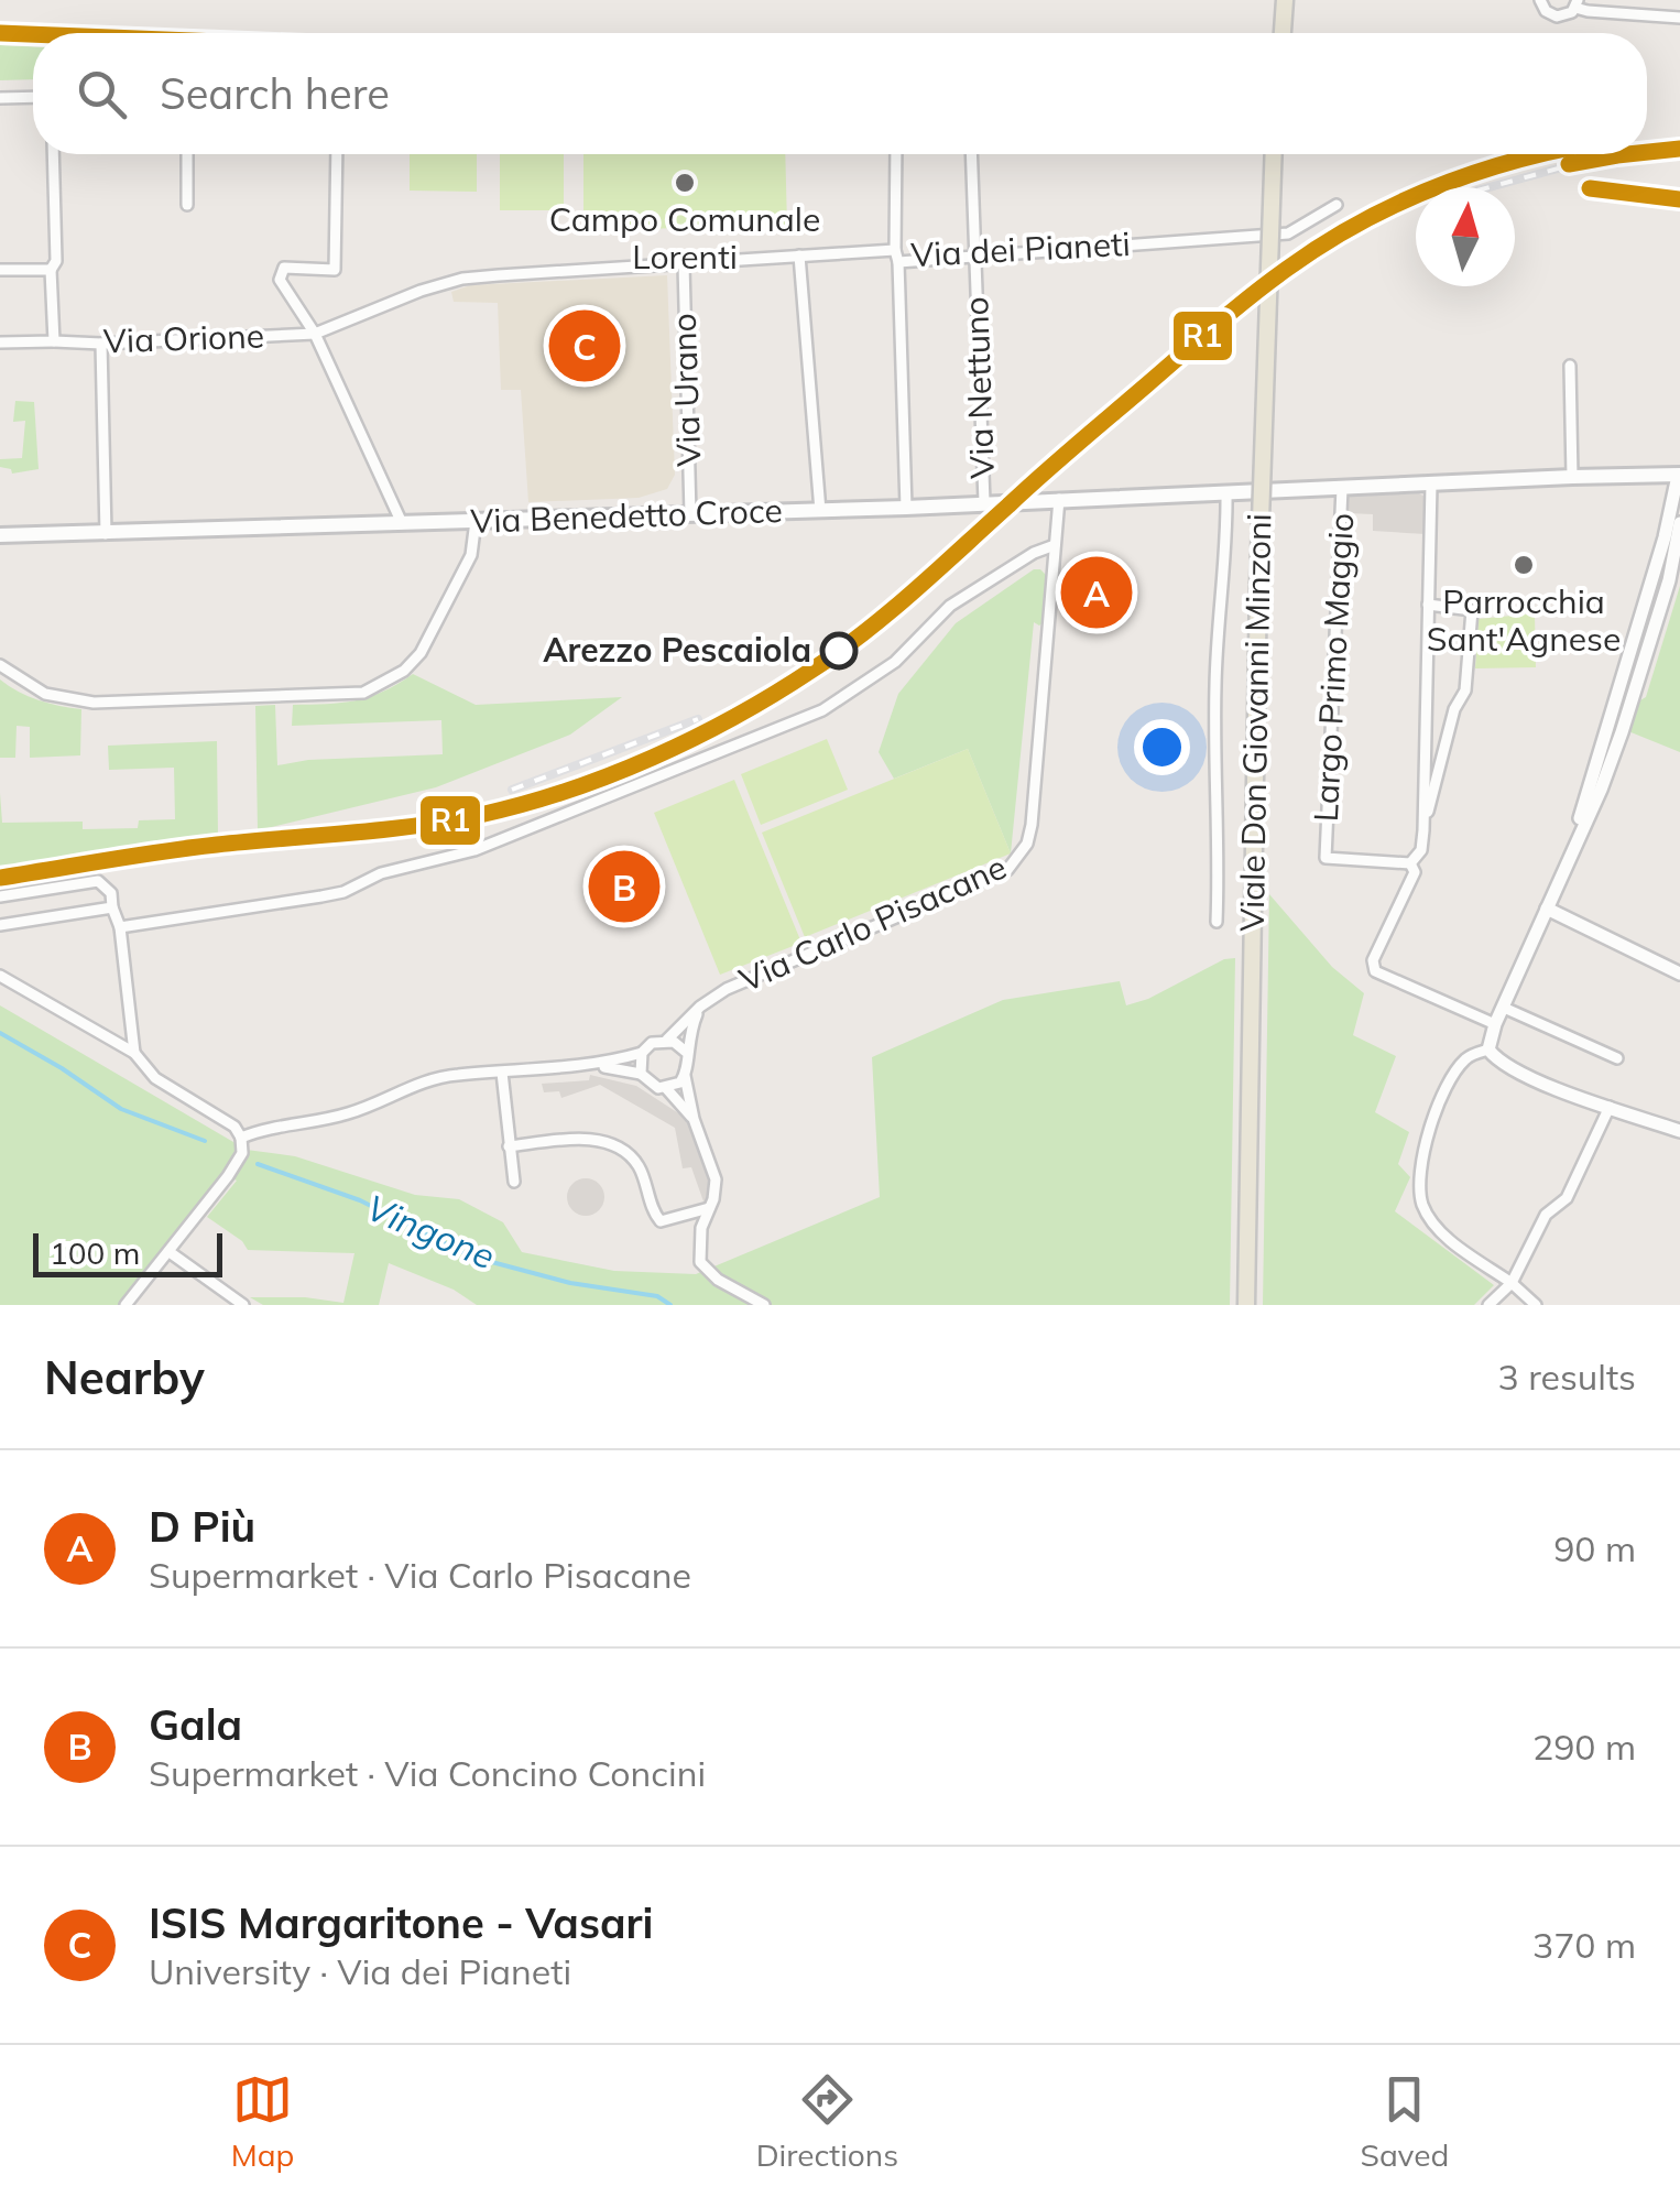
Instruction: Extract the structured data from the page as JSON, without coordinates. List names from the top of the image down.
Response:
{
  "streets": {
    "main road": ["Via Benedetto Croce", "Viale Don Giovanni Minzoni"],
    "street": [
      "Via dei Pianeti",
      "Via Orione",
      "Via Nettuno",
      "Via Urano",
      "Largo Primo Maggio",
      "Via Carlo Pisacane"
    ]
  },
  "crossings": [
    ["Via dei Pianeti", "Via Orione"],
    ["Via dei Pianeti", "Via Nettuno"],
    ["Via dei Pianeti", "Via Urano"],
    ["Via Nettuno", "Via Benedetto Croce"],
    ["Via Urano", "Via Benedetto Croce"],
    ["Via Benedetto Croce", "Largo Primo Maggio"],
    ["Via Benedetto Croce", "Via Carlo Pisacane"]
  ],
  "water": ["Vingone"],
  "places": ["Campo Comunale Lorenti", "Parrocchia Sant'Agnese", "Arezzo Pescaiola"],
  "lines": ["transit line R1"],
  "scale_bar": "100 m",
  "north": "top",
  "page": {
    "search": "Search here",
    "pins": ["C", "A", "B"],
    "scale": "100 m",
    "heading": ["Nearby", "3 results"],
    "list": [
      {
        "mark": "A",
        "name": "D Più",
        "note": "Supermarket · Via Carlo Pisacane",
        "value": "90 m"
      },
      {
        "mark": "B",
        "name": "Gala",
        "note": "Supermarket · Via Concino Concini",
        "value": "290 m"
      },
      {
        "mark": "C",
        "name": "ISIS Margaritone - Vasari",
        "note": "University · Via dei Pianeti",
        "value": "370 m"
      }
    ],
    "nav": ["Map", "Directions", "Saved"]
  }
}
